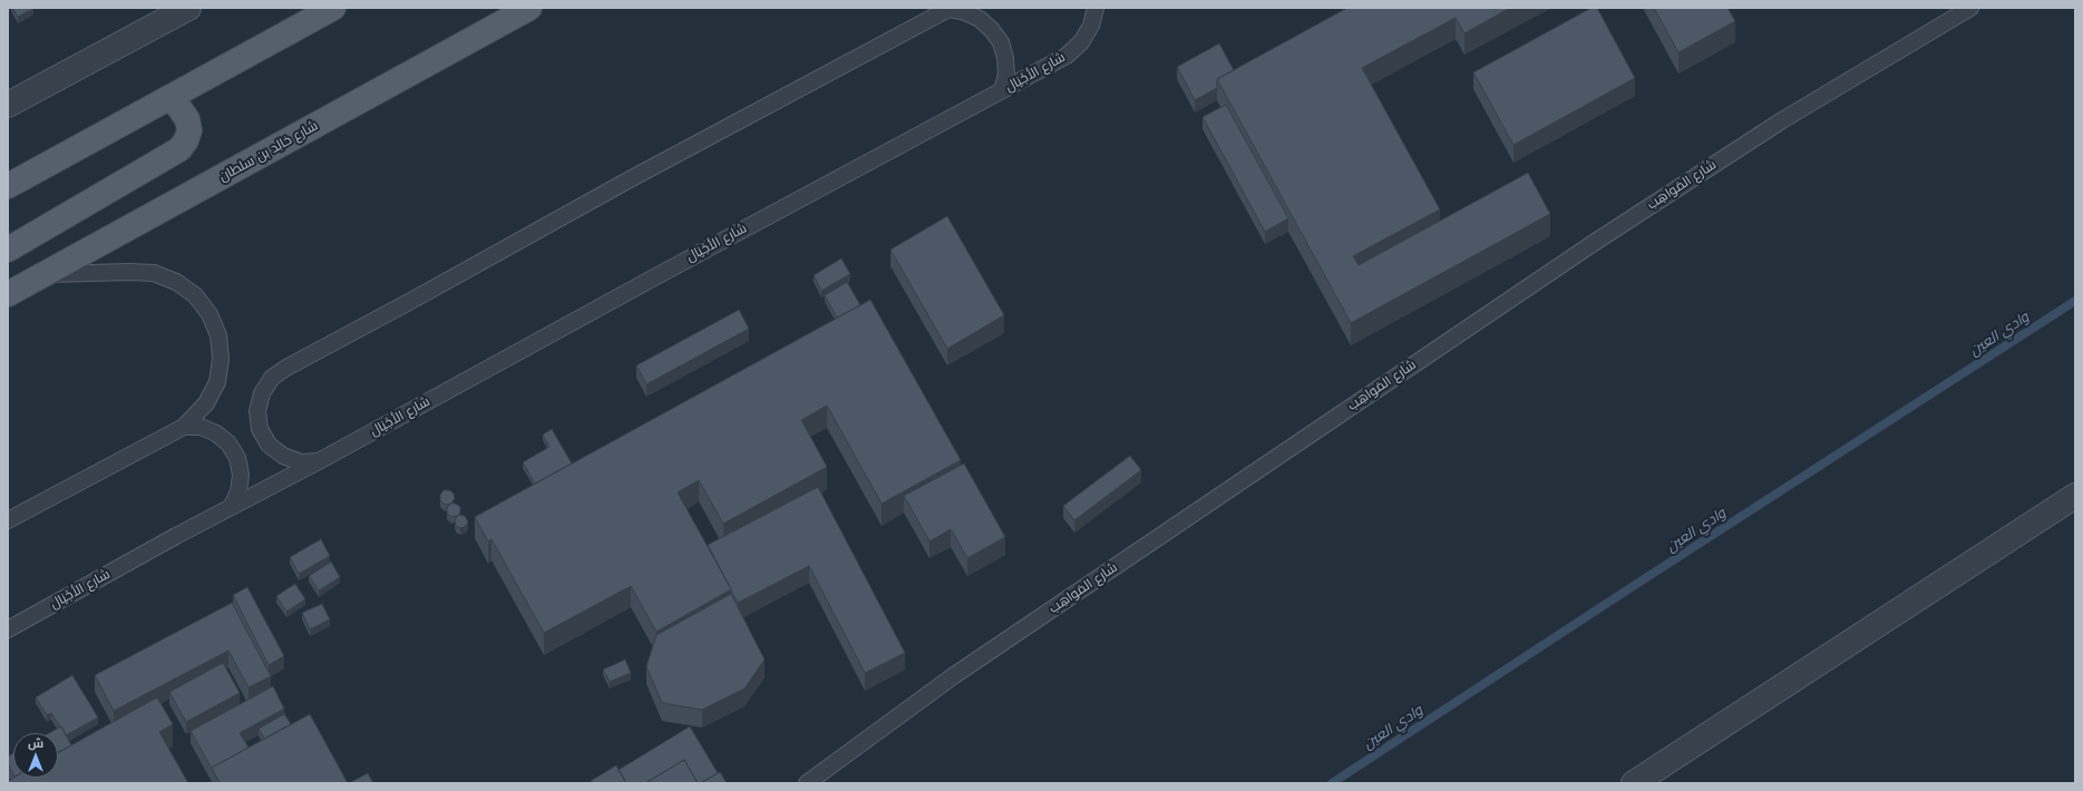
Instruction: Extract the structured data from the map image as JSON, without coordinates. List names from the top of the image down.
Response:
{
  "streets": {
    "main road": ["شارع خالِد بن سلطان"],
    "lane": ["شارع الأَجْيَال", "شارع المَواهِب"]
  },
  "water": ["وادي العين"],
  "north": "top"
}
